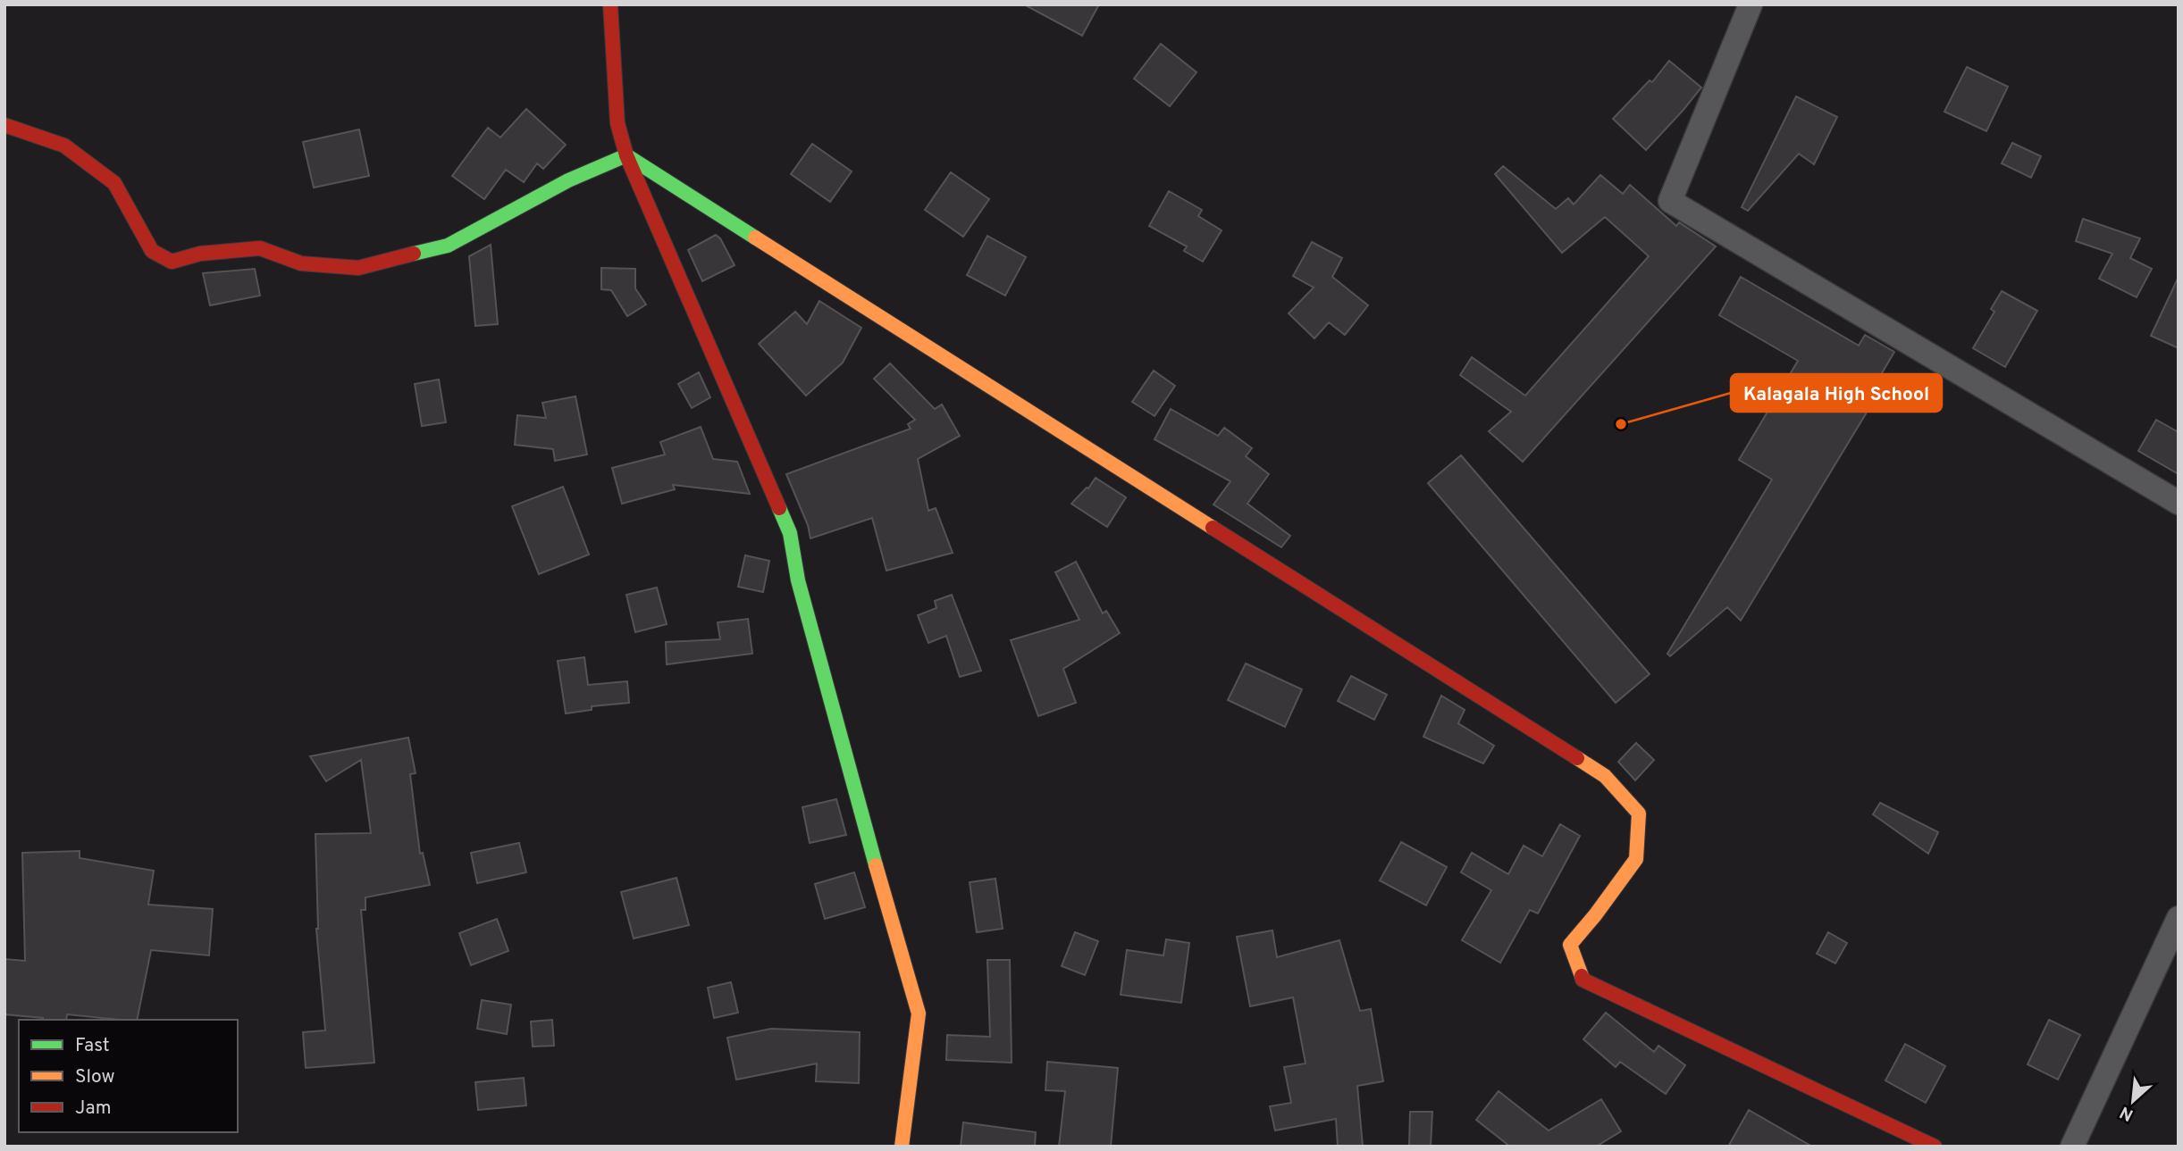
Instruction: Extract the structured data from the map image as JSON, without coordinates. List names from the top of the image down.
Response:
{
  "places": ["Kalagala High School"],
  "legend": ["Fast", "Slow", "Jam"],
  "north": "bottom left"
}
